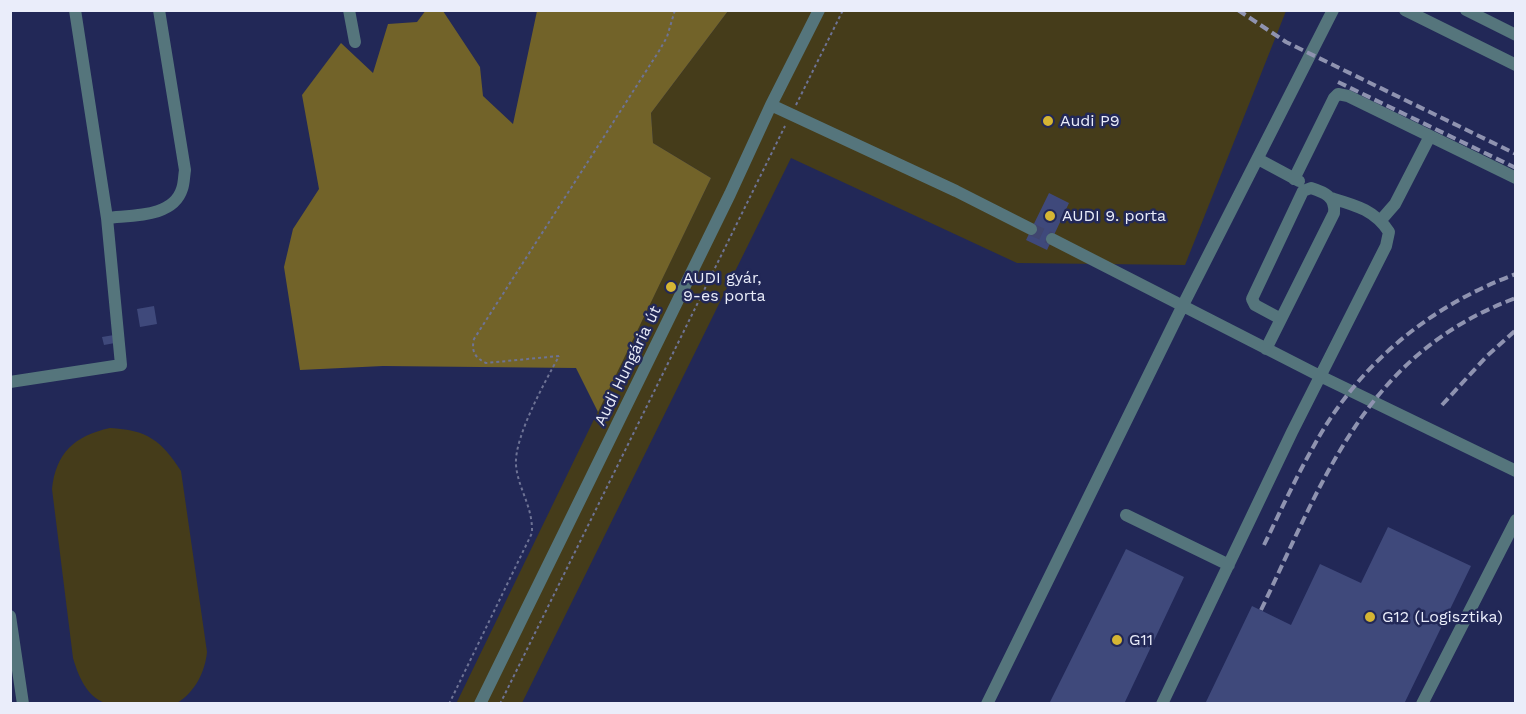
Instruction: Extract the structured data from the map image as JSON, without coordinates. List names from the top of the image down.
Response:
{
  "streets": {
    "street": ["Audi Hungária út"]
  },
  "places": [
    "Audi P9",
    "AUDI 9. porta",
    "AUDI gyár, 9-es porta",
    "G12 (Logisztika)",
    "G11"
  ]
}
